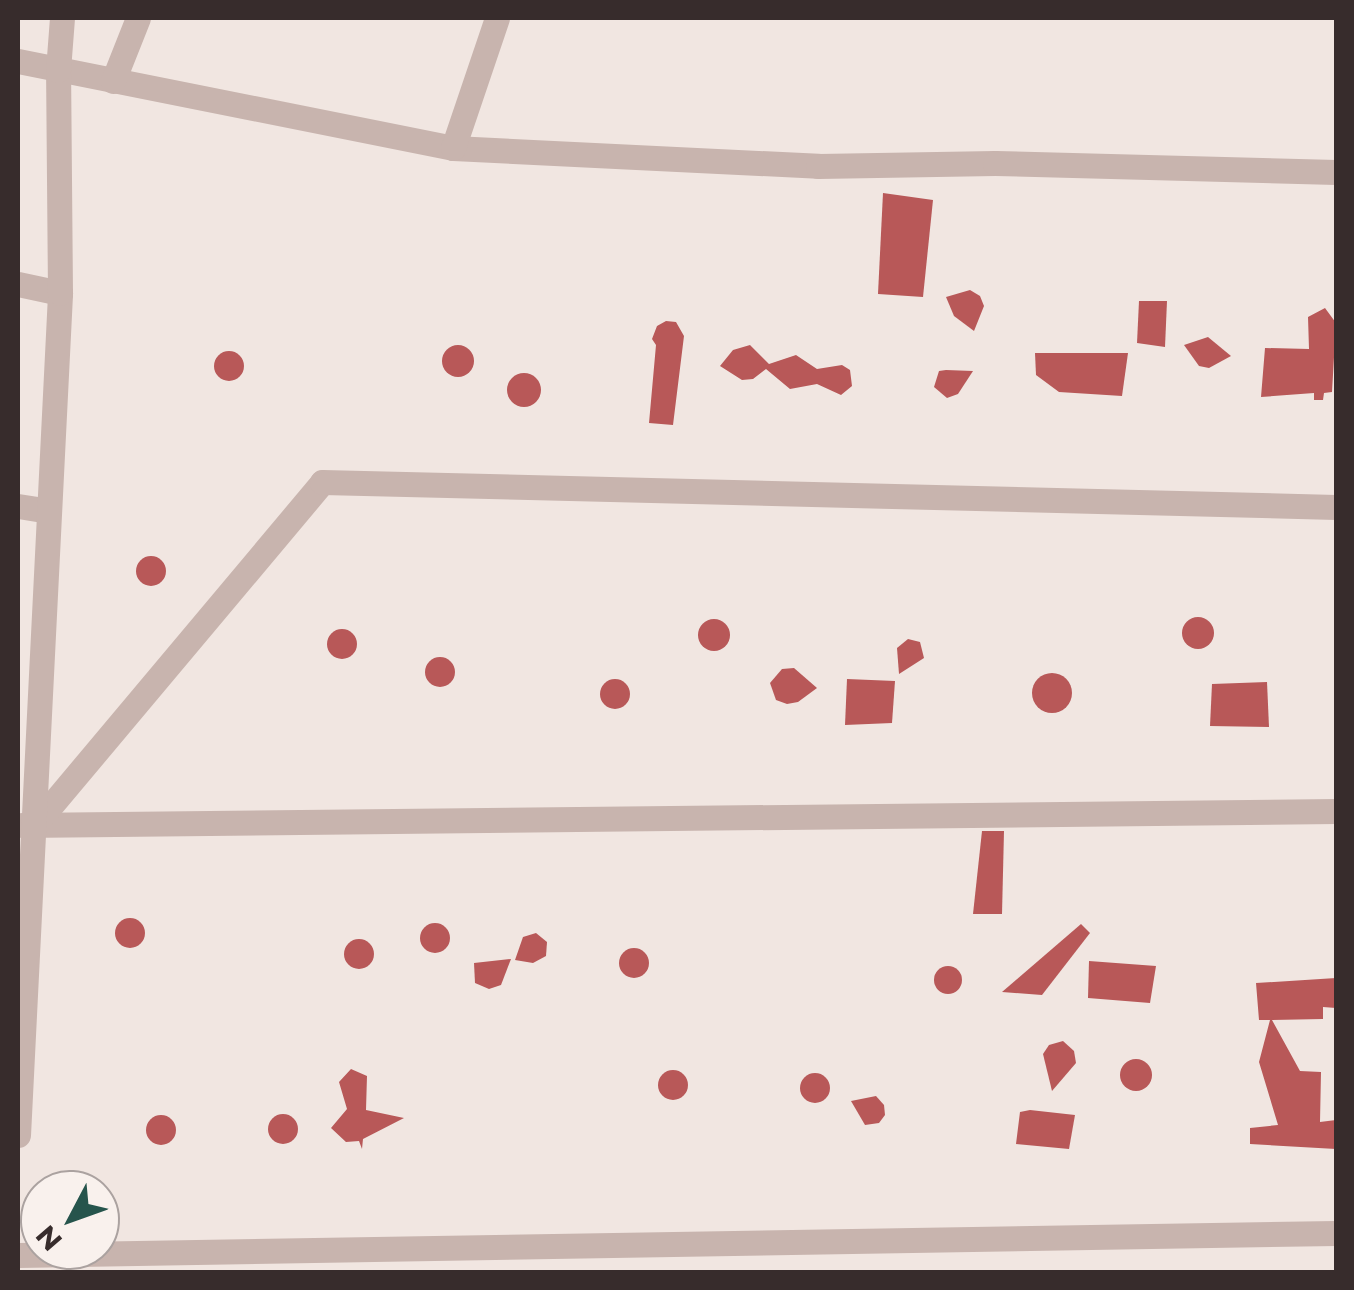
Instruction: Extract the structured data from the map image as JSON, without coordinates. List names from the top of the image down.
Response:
{
  "north": "bottom left"
}
